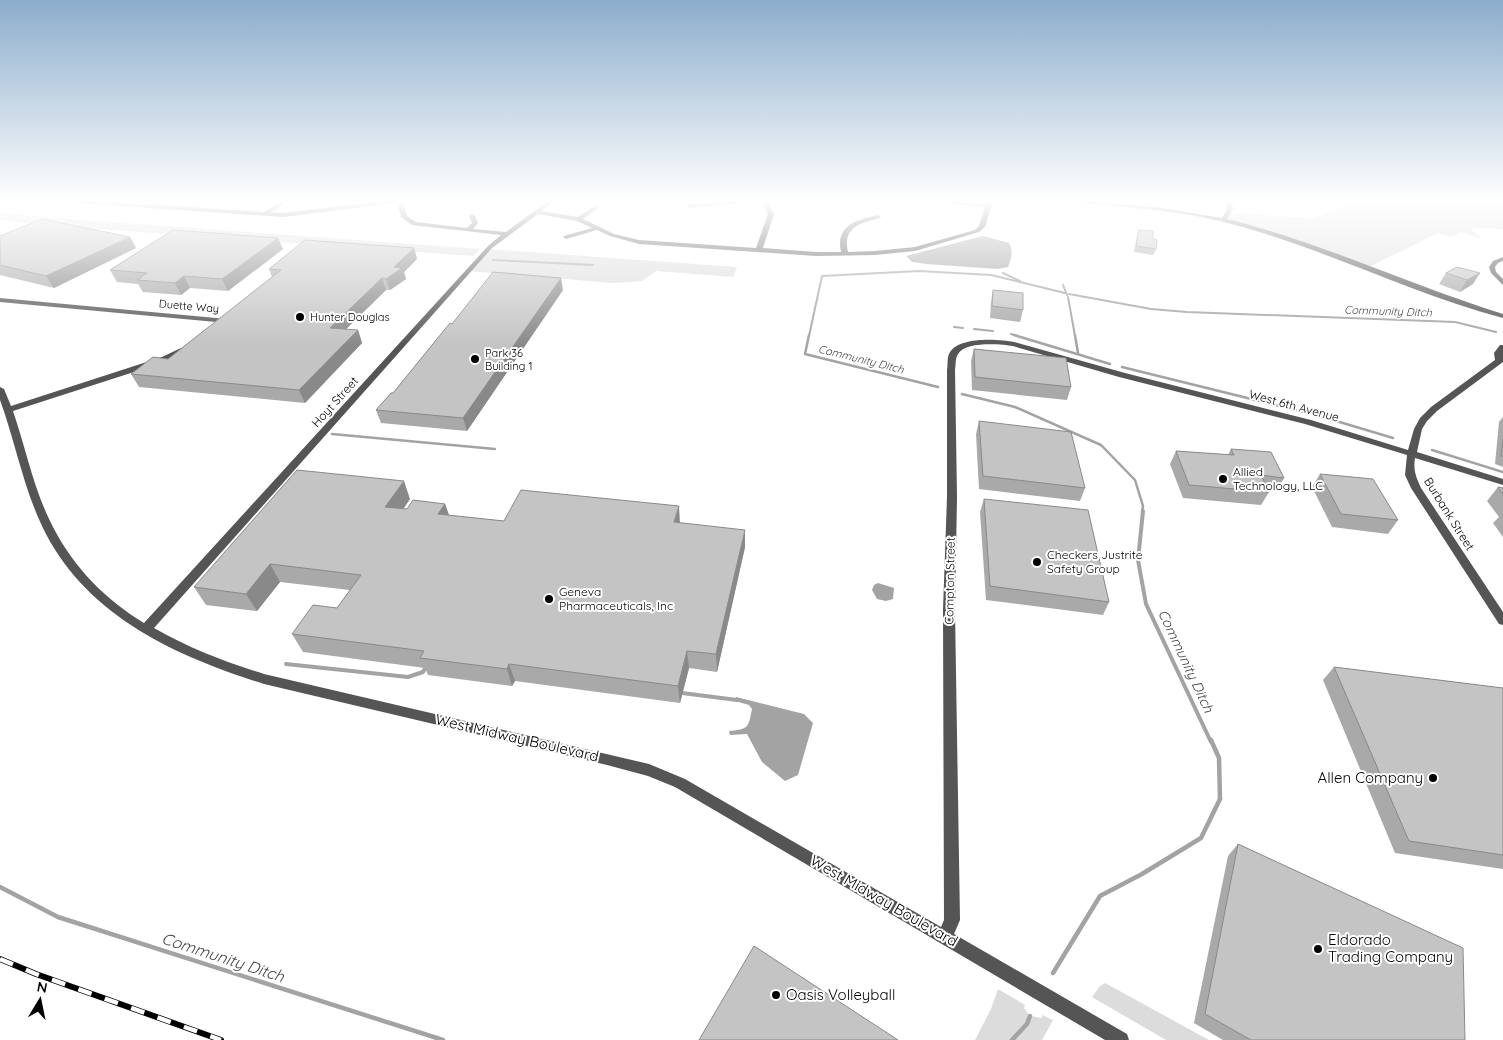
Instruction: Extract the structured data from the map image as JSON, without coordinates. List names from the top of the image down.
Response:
{
  "streets": {
    "street": [
      "Duette Way",
      "Hoyt Street",
      "West 6th Avenue",
      "Burbank Street",
      "Compton Street",
      "West Midway Boulevard"
    ]
  },
  "crossings": [
    ["Hoyt Street", "West Midway Boulevard"],
    ["West 6th Avenue", "Burbank Street"],
    ["West 6th Avenue", "Compton Street"],
    ["Compton Street", "West Midway Boulevard"]
  ],
  "water": ["Community Ditch"],
  "places": [
    "Hunter Douglas",
    "Park 36 Building 1",
    "Allied Technology, LLC",
    "Checkers Justrite Safety Group",
    "Geneva Pharmaceuticals, Inc",
    "Allen Company",
    "Eldorado Trading Company",
    "Oasis Volleyball"
  ],
  "north": "top"
}
